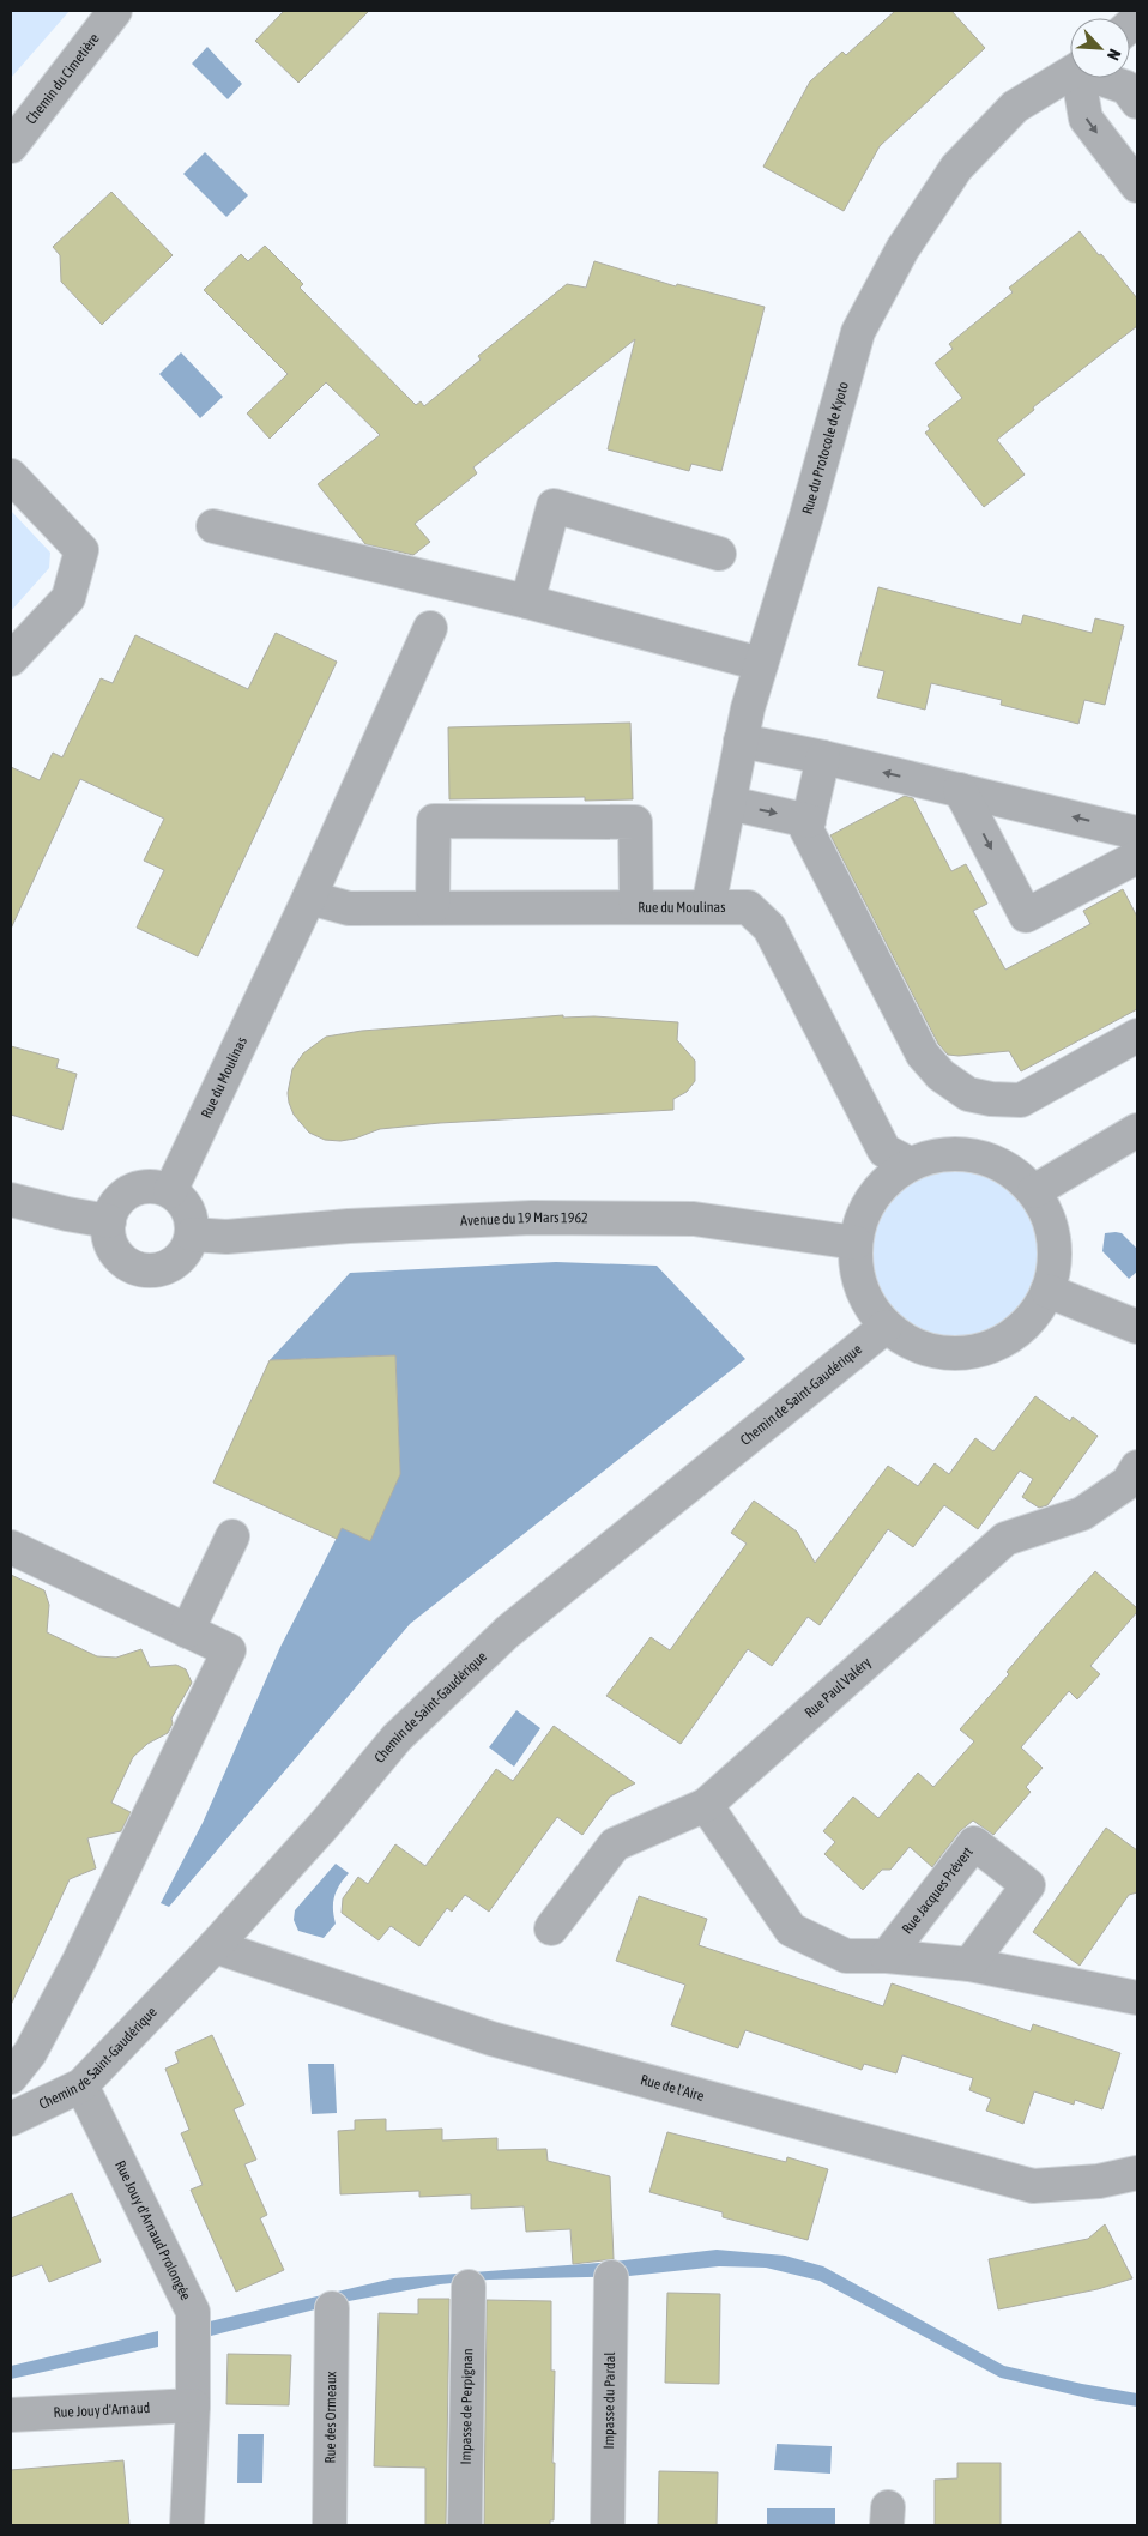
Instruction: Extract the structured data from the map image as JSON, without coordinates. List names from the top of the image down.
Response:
{
  "streets": {
    "street": [
      "Chemin du Cimetière",
      "Rue du Protocole de Kyoto",
      "Rue du Moulinas",
      "Avenue du 19 Mars 1962",
      "Chemin de Saint-Gaudérique",
      "Rue Paul Valéry",
      "Rue Jacques Prévert",
      "Rue de l'Aire",
      "Rue Jouy d'Arnaud Prolongée",
      "Impasse du Pardal",
      "Impasse de Perpignan",
      "Rue Jouy d'Arnaud",
      "Rue des Ormeaux"
    ]
  },
  "crossings": [
    ["Rue du Protocole de Kyoto", "Rue du Moulinas"],
    ["Rue du Moulinas", "Avenue du 19 Mars 1962"],
    ["Rue du Moulinas", "Chemin de Saint-Gaudérique"],
    ["Avenue du 19 Mars 1962", "Chemin de Saint-Gaudérique"],
    ["Chemin de Saint-Gaudérique", "Rue de l'Aire"],
    ["Chemin de Saint-Gaudérique", "Rue Jouy d'Arnaud Prolongée"],
    ["Rue Paul Valéry", "Rue Jacques Prévert"],
    ["Rue Jouy d'Arnaud Prolongée", "Rue Jouy d'Arnaud"]
  ],
  "north": "bottom right"
}
